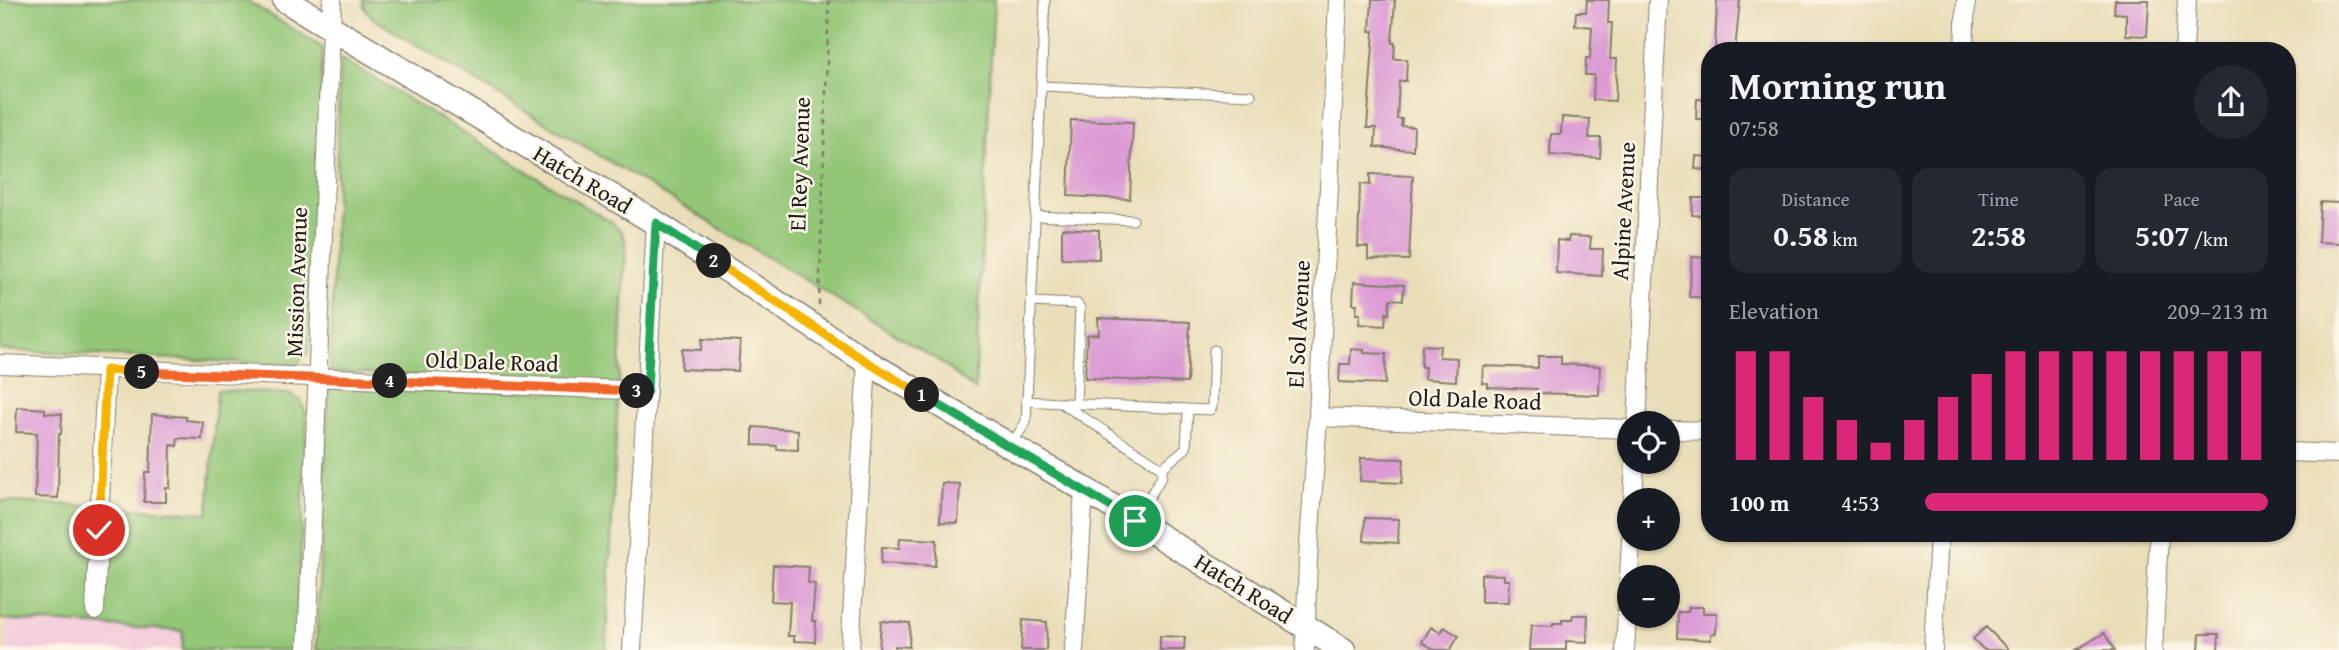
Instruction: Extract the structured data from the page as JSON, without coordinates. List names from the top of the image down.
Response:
{
  "streets": {
    "street": [
      "Hatch Road",
      "Alpine Avenue",
      "Mission Avenue",
      "El Sol Avenue",
      "Old Dale Road"
    ],
    "path": ["El Rey Avenue"]
  },
  "crossings": [
    ["El Rey Avenue", "Hatch Road"],
    ["Hatch Road", "Mission Avenue"],
    ["Hatch Road", "El Sol Avenue"],
    ["Mission Avenue", "Old Dale Road"],
    ["El Sol Avenue", "Old Dale Road"]
  ],
  "page": {
    "heading": ["Morning run", "07:58"],
    "stats": [
      ["Distance", "0.58 km"],
      ["Time", "2:58"],
      ["Pace", "5:07 /km"]
    ],
    "pins": [
      "2",
      "5",
      "4",
      "3",
      "1"
    ],
    "chart": ["Elevation", "209–213 m"],
    "map_buttons": ["+", "−"],
    "list": [
      {
        "name": "100 m",
        "note": "4:53"
      }
    ]
  }
}
